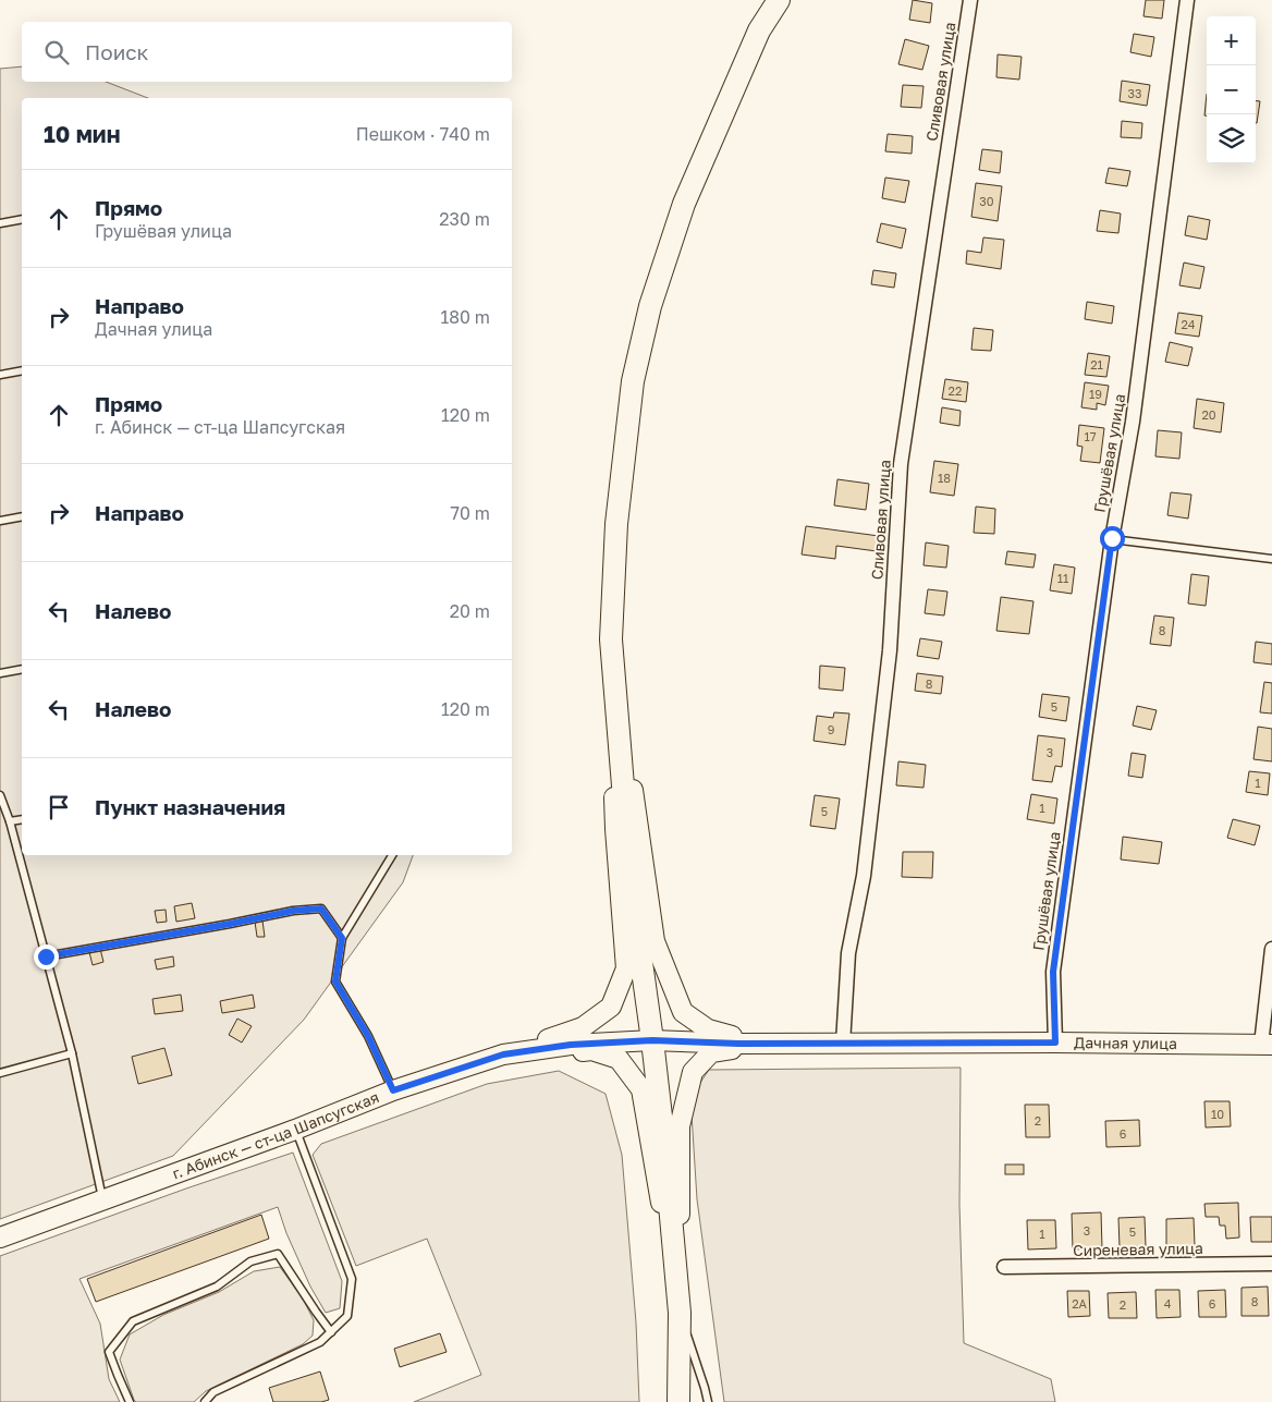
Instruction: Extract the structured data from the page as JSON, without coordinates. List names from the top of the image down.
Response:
{
  "streets": {
    "main road": ["Дачная улица", "г. Абинск — ст-ца Шапсугская"],
    "street": ["Сливовая улица", "Грушёвая улица", "Сиреневая улица"]
  },
  "crossings": [
    ["Сливовая улица", "Дачная улица"],
    ["Грушёвая улица", "Дачная улица"],
    ["Дачная улица", "г. Абинск — ст-ца Шапсугская"]
  ],
  "house_numbers": [
    "33",
    "30",
    "24",
    "21",
    "22",
    "19",
    "20",
    "17",
    "18",
    "11",
    "8",
    "8",
    "5",
    "9",
    "3",
    "1",
    "1",
    "5",
    "10",
    "2",
    "6",
    "3",
    "5",
    "1",
    "8",
    "2А",
    "4",
    "6",
    "2"
  ],
  "page": {
    "map_buttons": ["+", "−"],
    "search": "Поиск",
    "heading": ["10 мин", "Пешком · 740 m"],
    "list": [
      ["Прямо", "Грушёвая улица", "230 m"],
      ["Направо", "Дачная улица", "180 m"],
      ["Прямо", "г. Абинск — ст-ца Шапсугская", "120 m"],
      ["Направо", "70 m"],
      ["Налево", "20 m"],
      ["Налево", "120 m"],
      "Пункт назначения"
    ]
  }
}
